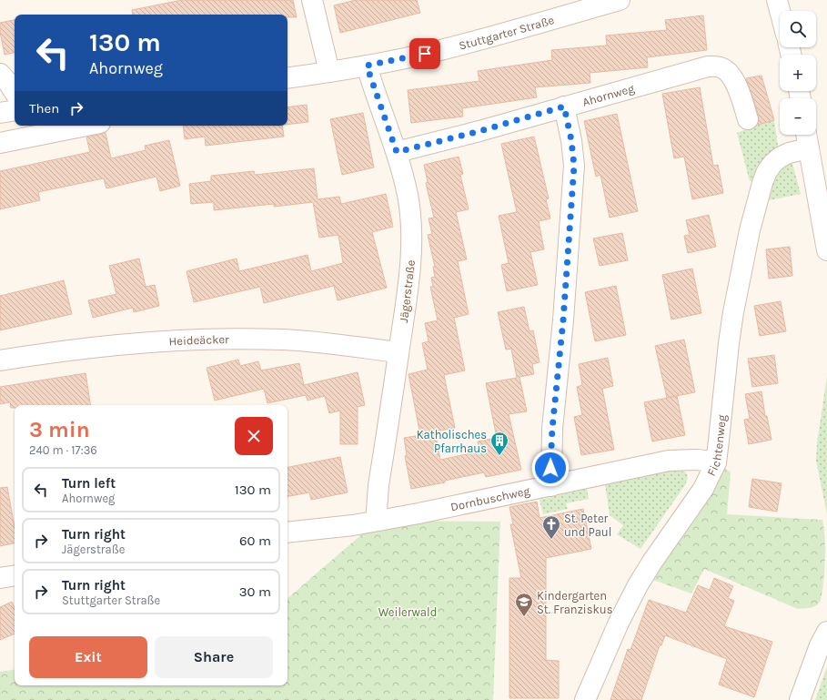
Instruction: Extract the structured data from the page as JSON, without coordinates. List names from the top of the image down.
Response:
{
  "streets": {
    "street": [
      "Stuttgarter Straße",
      "Ahornweg",
      "Jägerstraße",
      "Heideäcker",
      "Fichtenweg",
      "Dornbuschweg"
    ]
  },
  "crossings": [
    ["Stuttgarter Straße", "Jägerstraße"],
    ["Ahornweg", "Jägerstraße"],
    ["Jägerstraße", "Heideäcker"],
    ["Jägerstraße", "Dornbuschweg"],
    ["Fichtenweg", "Dornbuschweg"]
  ],
  "parks": ["Weilerwald"],
  "places": {
    "building": ["Katholisches Pfarrhaus"],
    "church": ["St. Peter und Paul"],
    "school or university": ["Kindergarten St. Franziskus"]
  },
  "page": {
    "map_buttons": ["+", "−"],
    "turn": ["130 m", "Ahornweg"],
    "then": "Then",
    "heading": ["3 min", "240 m · 17:36"],
    "list": [
      {
        "name": "Turn left",
        "note": "Ahornweg",
        "value": "130 m"
      },
      {
        "name": "Turn right",
        "note": "Jägerstraße",
        "value": "60 m"
      },
      {
        "name": "Turn right",
        "note": "Stuttgarter Straße",
        "value": "30 m"
      }
    ],
    "buttons": ["Exit", "Share"]
  }
}
